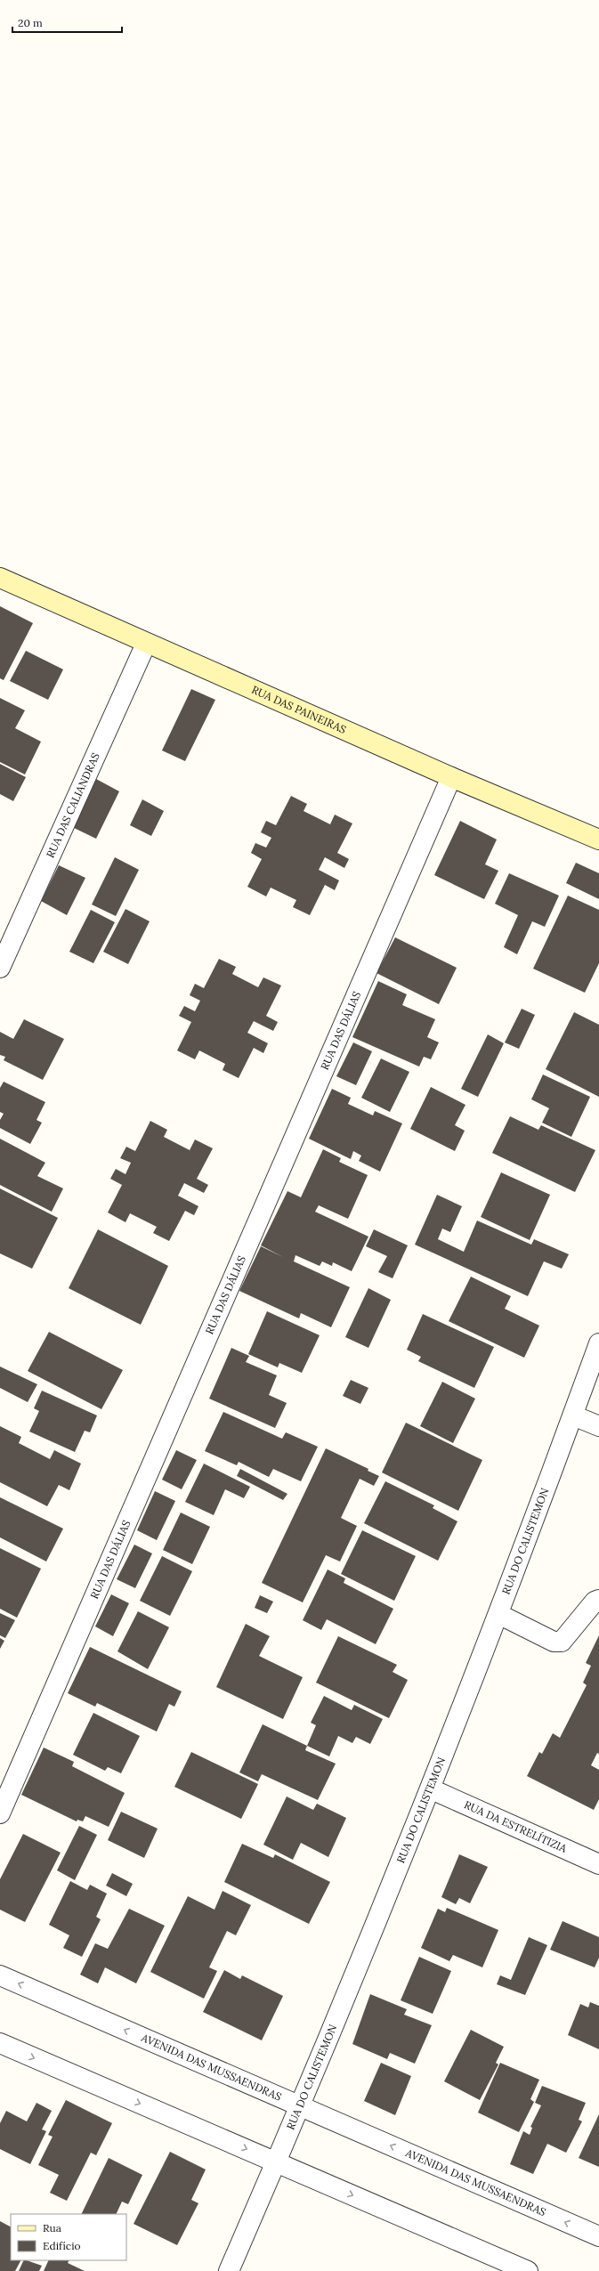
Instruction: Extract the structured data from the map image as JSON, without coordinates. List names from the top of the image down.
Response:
{
  "streets": {
    "street": [
      "RUA DAS PAINEIRAS",
      "RUA DAS CALIANDRAS",
      "RUA DAS DÁLIAS",
      "RUA DO CALISTEMON",
      "RUA DA ESTRELÍTIZIA",
      "AVENIDA DAS MUSSAENDRAS"
    ]
  },
  "crossings": [
    ["RUA DAS PAINEIRAS", "RUA DAS CALIANDRAS"],
    ["RUA DAS PAINEIRAS", "RUA DAS DÁLIAS"],
    ["RUA DO CALISTEMON", "RUA DA ESTRELÍTIZIA"],
    ["RUA DO CALISTEMON", "AVENIDA DAS MUSSAENDRAS"]
  ],
  "legend": ["Rua", "Edifício"],
  "scale_bar": "20 m"
}
